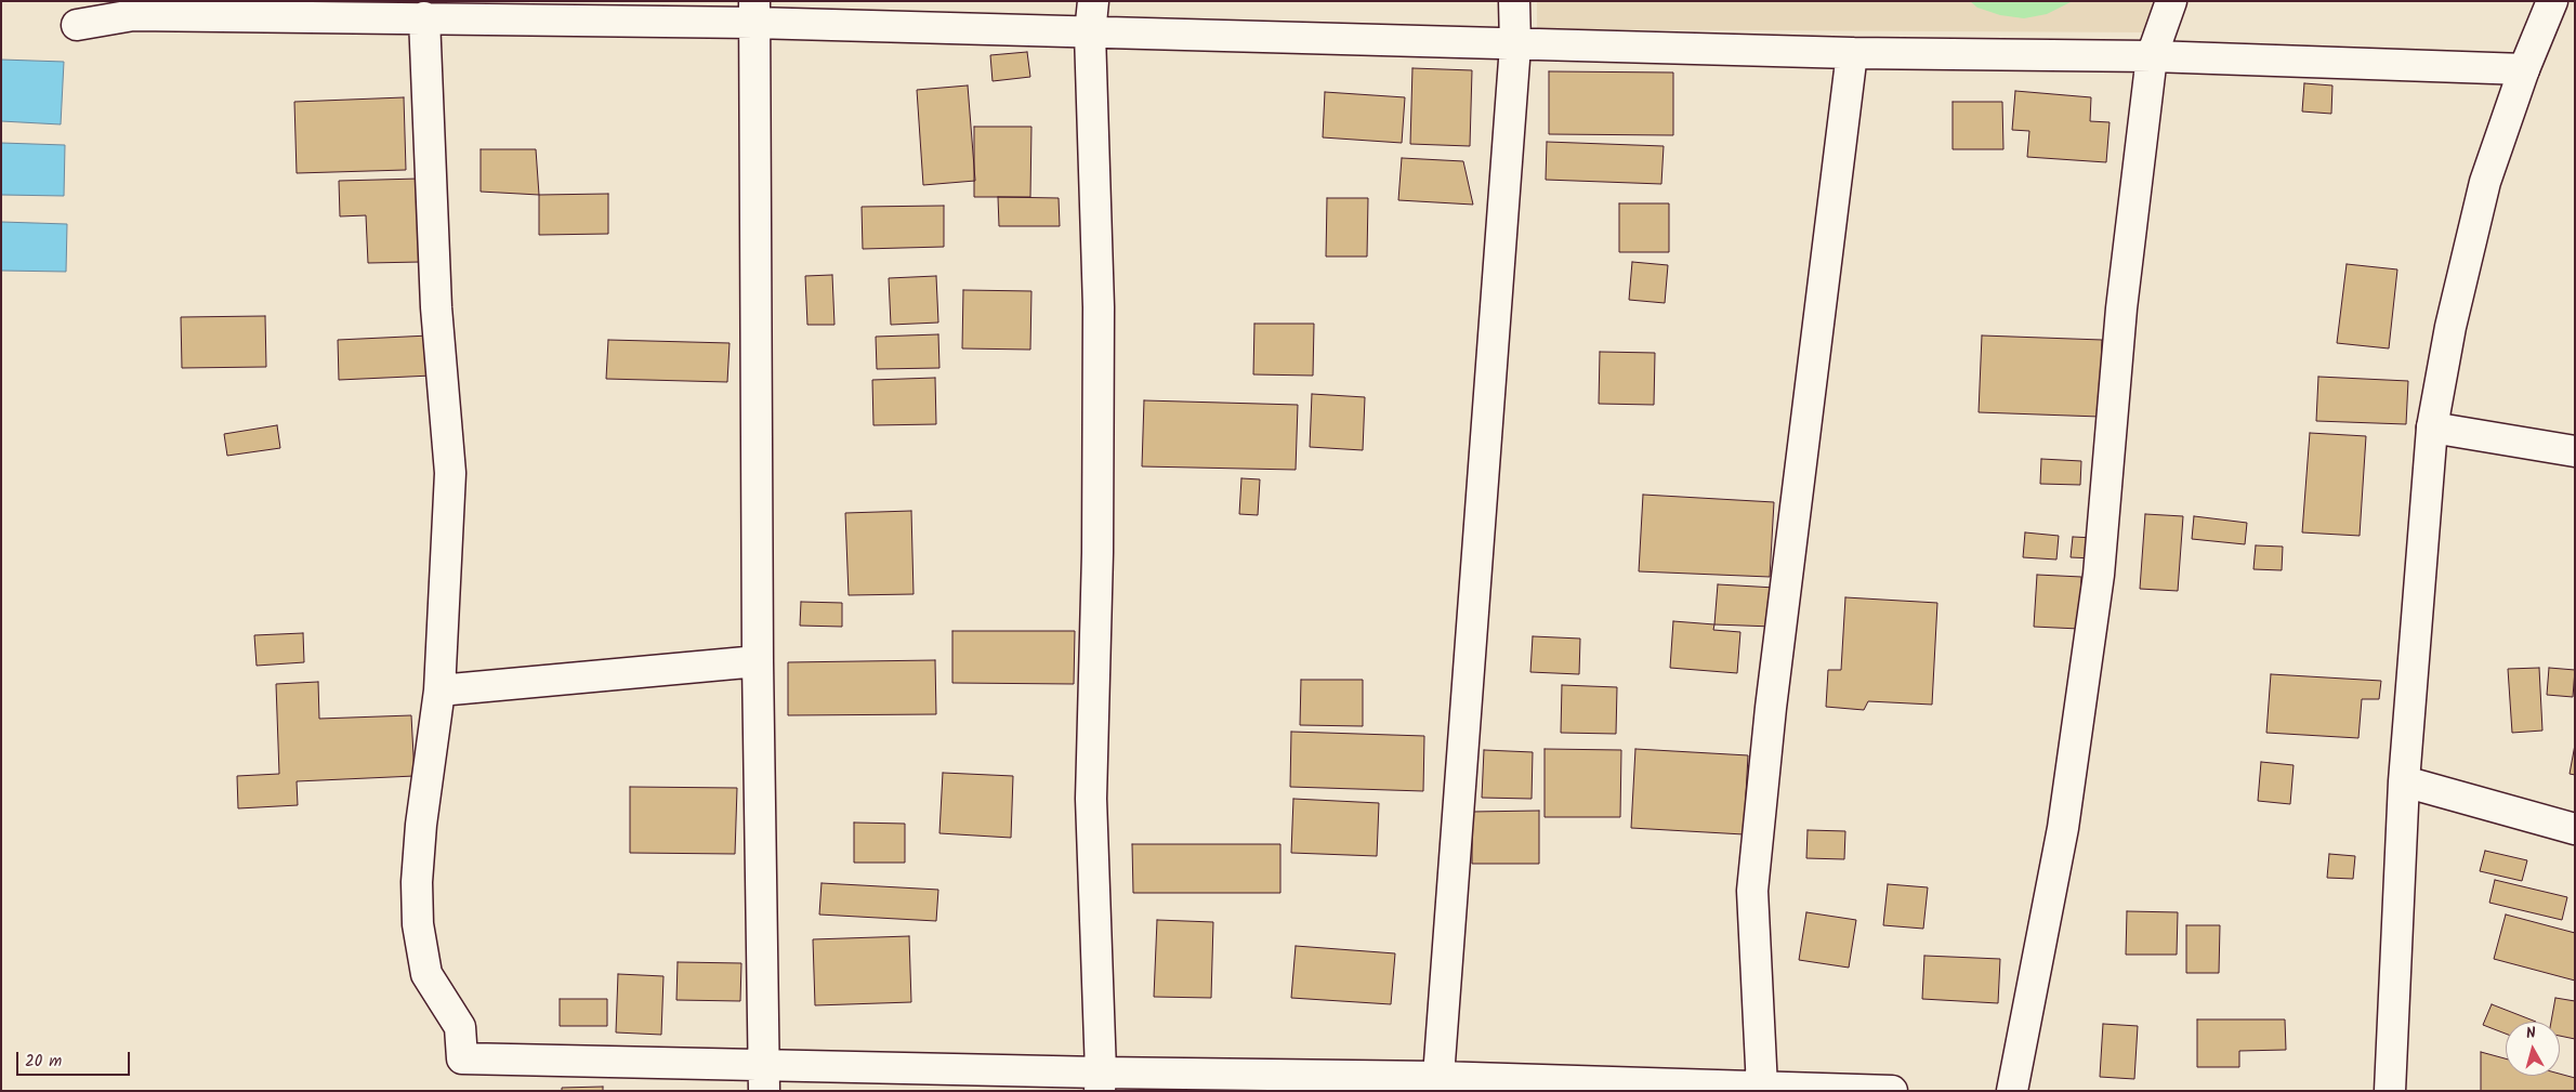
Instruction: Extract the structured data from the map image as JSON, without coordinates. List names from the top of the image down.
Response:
{
  "scale_bar": "20 m",
  "north": "top"
}
